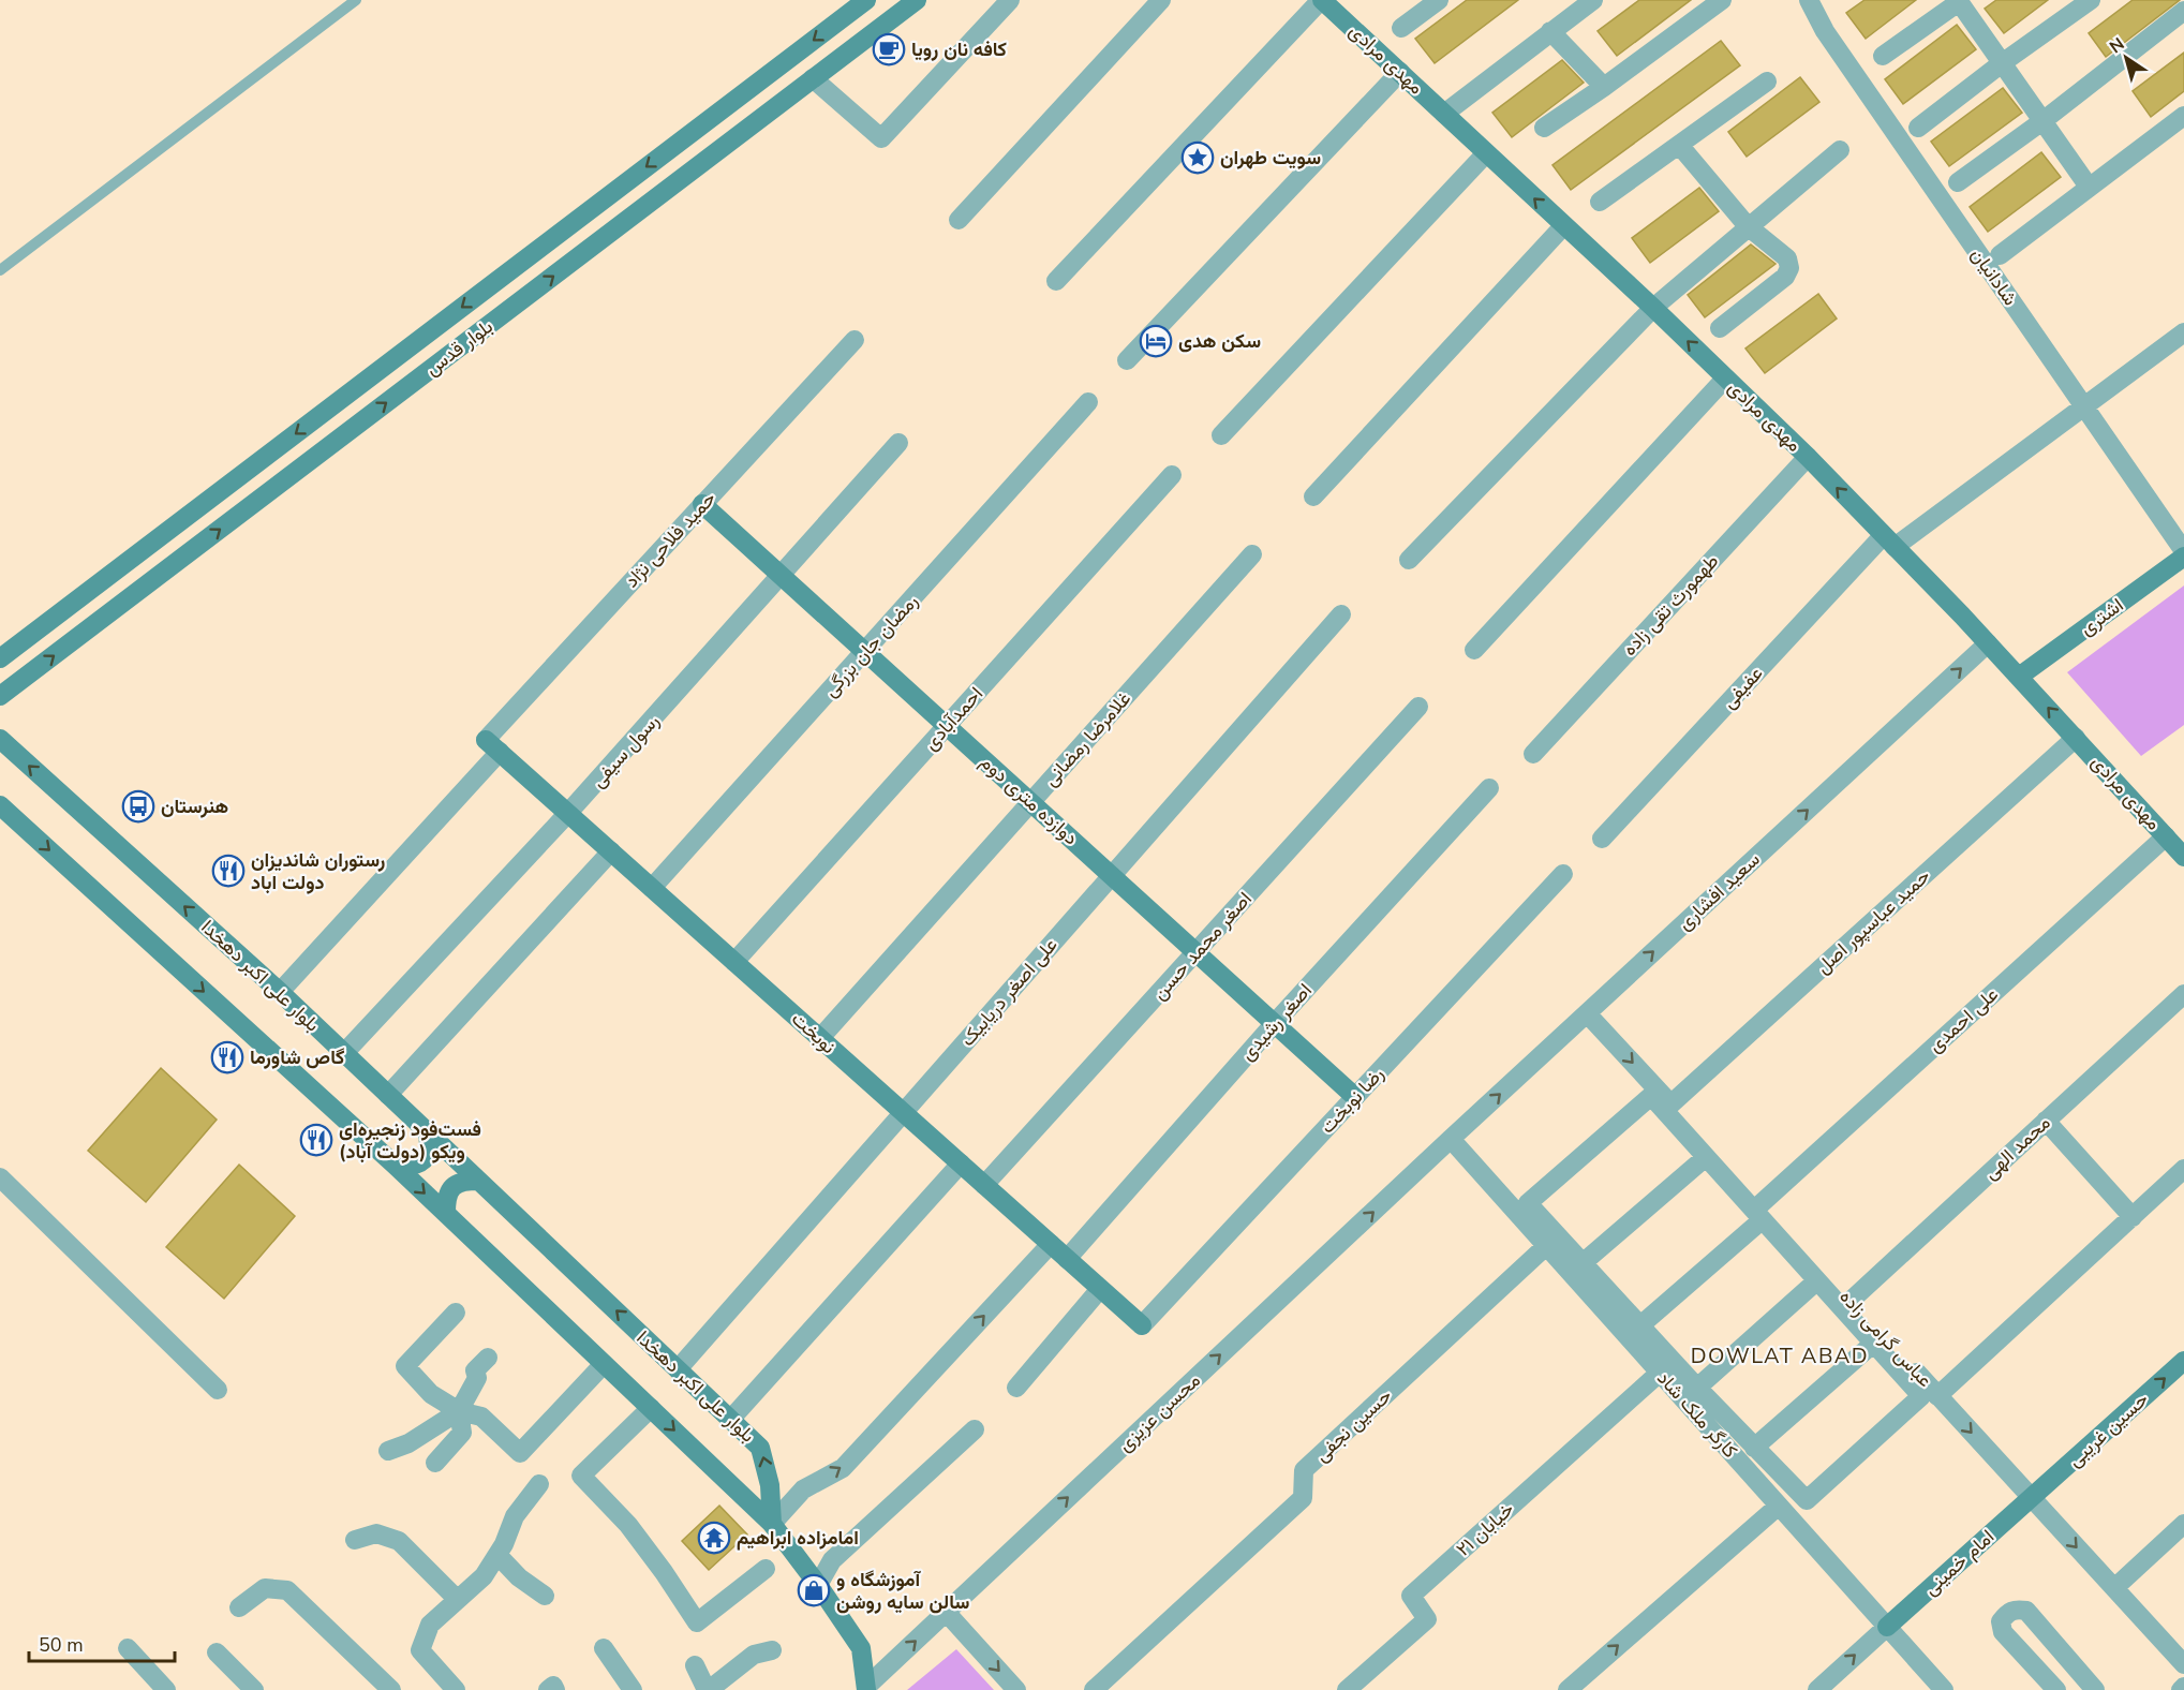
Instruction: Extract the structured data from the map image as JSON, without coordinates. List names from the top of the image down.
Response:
{
  "streets": {
    "street": [
      "مهدی مرادی",
      "شادانیان",
      "بلوار قدس",
      "حمید فلاحی نژاد",
      "طهمورث تقی زاده",
      "اشتری",
      "رمضان جان بزرگی",
      "عفیفی",
      "احمدآبادی",
      "غلامرضا رمضانی",
      "رسول سیفی",
      "دوازده متری دوم",
      "سعید افشاری",
      "حمید عباسپور اصل",
      "اصغر محمد حسن",
      "بلوار علی اکبر دهخدا",
      "علی اصغر دریابیک",
      "علی احمدی",
      "اصغر رشیدی",
      "نوبخت",
      "رضا نوبخت",
      "محمد الهی",
      "عباس گرامی زاده",
      "محسن عزیزی",
      "کارگر ملک شاد",
      "حسین نجفی",
      "حسین غریبی",
      "خیابان ۲۱",
      "امام خمینی"
    ]
  },
  "crossings": [
    ["مهدی مرادی", "طهمورث تقی زاده"],
    ["مهدی مرادی", "اشتری"],
    ["مهدی مرادی", "عفیفی"],
    ["مهدی مرادی", "سعید افشاری"],
    ["مهدی مرادی", "حمید عباسپور اصل"],
    ["مهدی مرادی", "علی احمدی"],
    ["شادانیان", "عفیفی"],
    ["حمید فلاحی نژاد", "دوازده متری دوم"],
    ["حمید فلاحی نژاد", "بلوار علی اکبر دهخدا"],
    ["حمید فلاحی نژاد", "نوبخت"],
    ["رمضان جان بزرگی", "دوازده متری دوم"],
    ["رمضان جان بزرگی", "نوبخت"],
    ["احمدآبادی", "دوازده متری دوم"],
    ["احمدآبادی", "نوبخت"],
    ["غلامرضا رمضانی", "دوازده متری دوم"],
    ["غلامرضا رمضانی", "نوبخت"],
    ["رسول سیفی", "دوازده متری دوم"],
    ["رسول سیفی", "بلوار علی اکبر دهخدا"],
    ["رسول سیفی", "نوبخت"],
    ["دوازده متری دوم", "اصغر محمد حسن"],
    ["دوازده متری دوم", "علی اصغر دریابیک"],
    ["دوازده متری دوم", "اصغر رشیدی"],
    ["دوازده متری دوم", "رضا نوبخت"],
    ["سعید افشاری", "عباس گرامی زاده"],
    ["سعید افشاری", "محسن عزیزی"],
    ["سعید افشاری", "کارگر ملک شاد"],
    ["حمید عباسپور اصل", "عباس گرامی زاده"],
    ["اصغر محمد حسن", "نوبخت"],
    ["بلوار علی اکبر دهخدا", "علی اصغر دریابیک"],
    ["علی اصغر دریابیک", "نوبخت"],
    ["علی احمدی", "عباس گرامی زاده"],
    ["اصغر رشیدی", "نوبخت"],
    ["نوبخت", "رضا نوبخت"],
    ["محمد الهی", "عباس گرامی زاده"],
    ["عباس گرامی زاده", "حسین غریبی"],
    ["عباس گرامی زاده", "امام خمینی"],
    ["محسن عزیزی", "کارگر ملک شاد"],
    ["کارگر ملک شاد", "حسین نجفی"],
    ["کارگر ملک شاد", "خیابان ۲۱"],
    ["کارگر ملک شاد", "امام خمینی"],
    ["حسین غریبی", "امام خمینی"]
  ],
  "one_way": ["سعید افشاری", "عباس گرامی زاده"],
  "districts": ["DOWLAT ABAD"],
  "places": {
    "cafe": ["کافه نان رویا"],
    "place": ["سويت طهران"],
    "hotel": ["سكن هدى"],
    "bus stop": ["هنرستان"],
    "restaurant": ["رستوران شاندیزان دولت اباد", "گاص شاورما", "فست‌فود زنجیره‌ای ویکو (دولت آباد)"],
    "temple": ["امامزاده ابراهیم"],
    "shop": ["آموزشگاه و سالن سایه روشن"]
  },
  "scale_bar": "50 m",
  "north": "top left"
}
